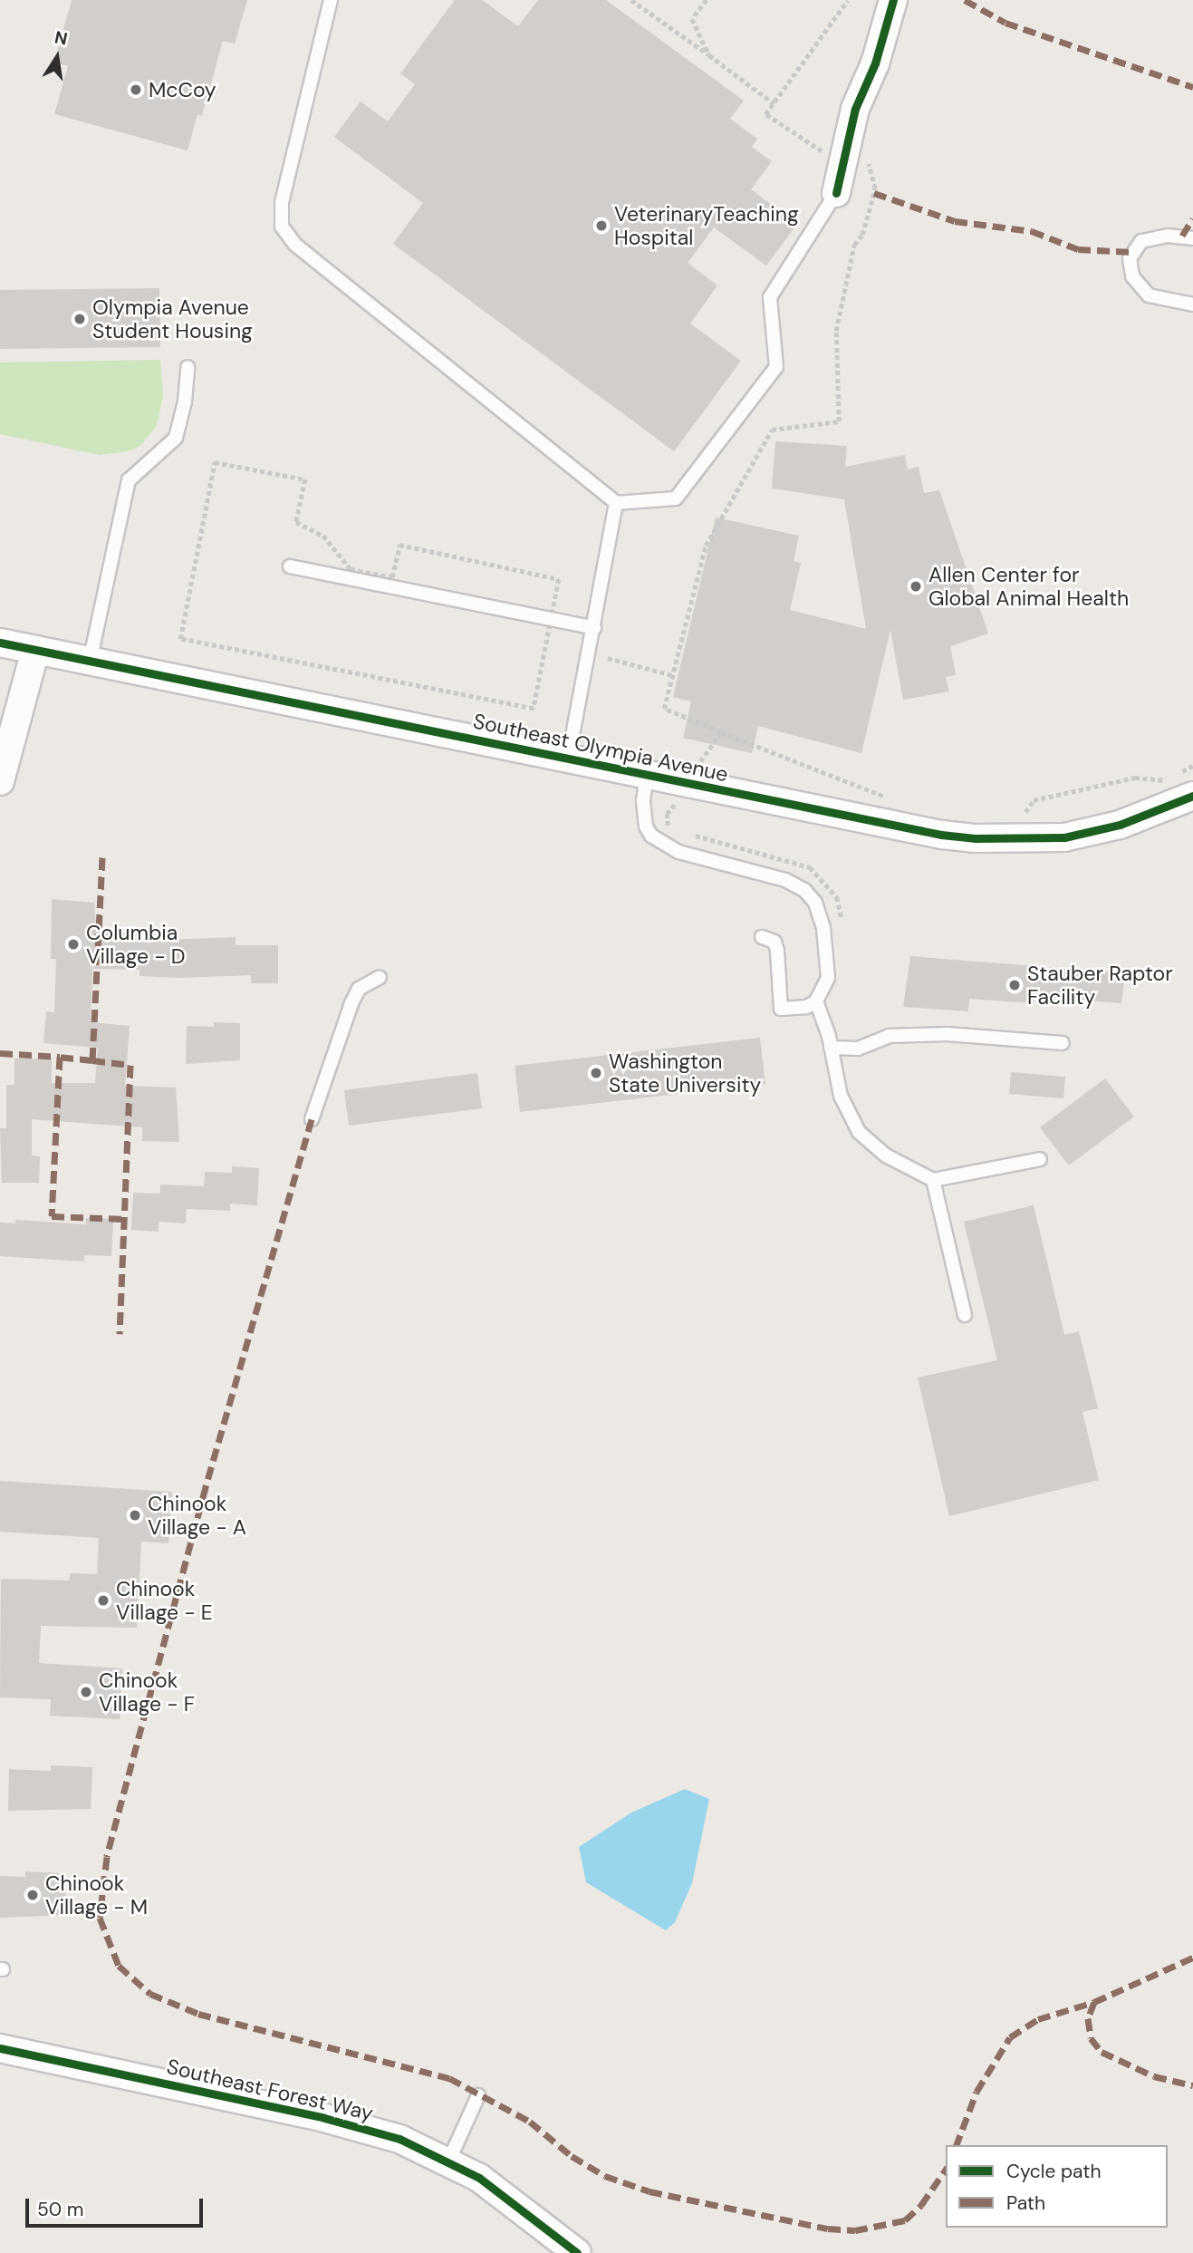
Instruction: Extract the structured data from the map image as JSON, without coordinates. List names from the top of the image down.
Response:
{
  "streets": {
    "street": ["Southeast Olympia Avenue", "Southeast Forest Way"]
  },
  "places": [
    "McCoy",
    "VeterinaryTeaching Hospital",
    "Olympia Avenue Student Housing",
    "Allen Center for Global Animal Health",
    "Columbia Village - D",
    "Stauber Raptor Facility",
    "Washington State University",
    "Chinook Village - A",
    "Chinook Village - E",
    "Chinook Village - F",
    "Chinook Village - M"
  ],
  "legend": ["Cycle path", "Path"],
  "scale_bar": "50 m",
  "north": "top"
}
